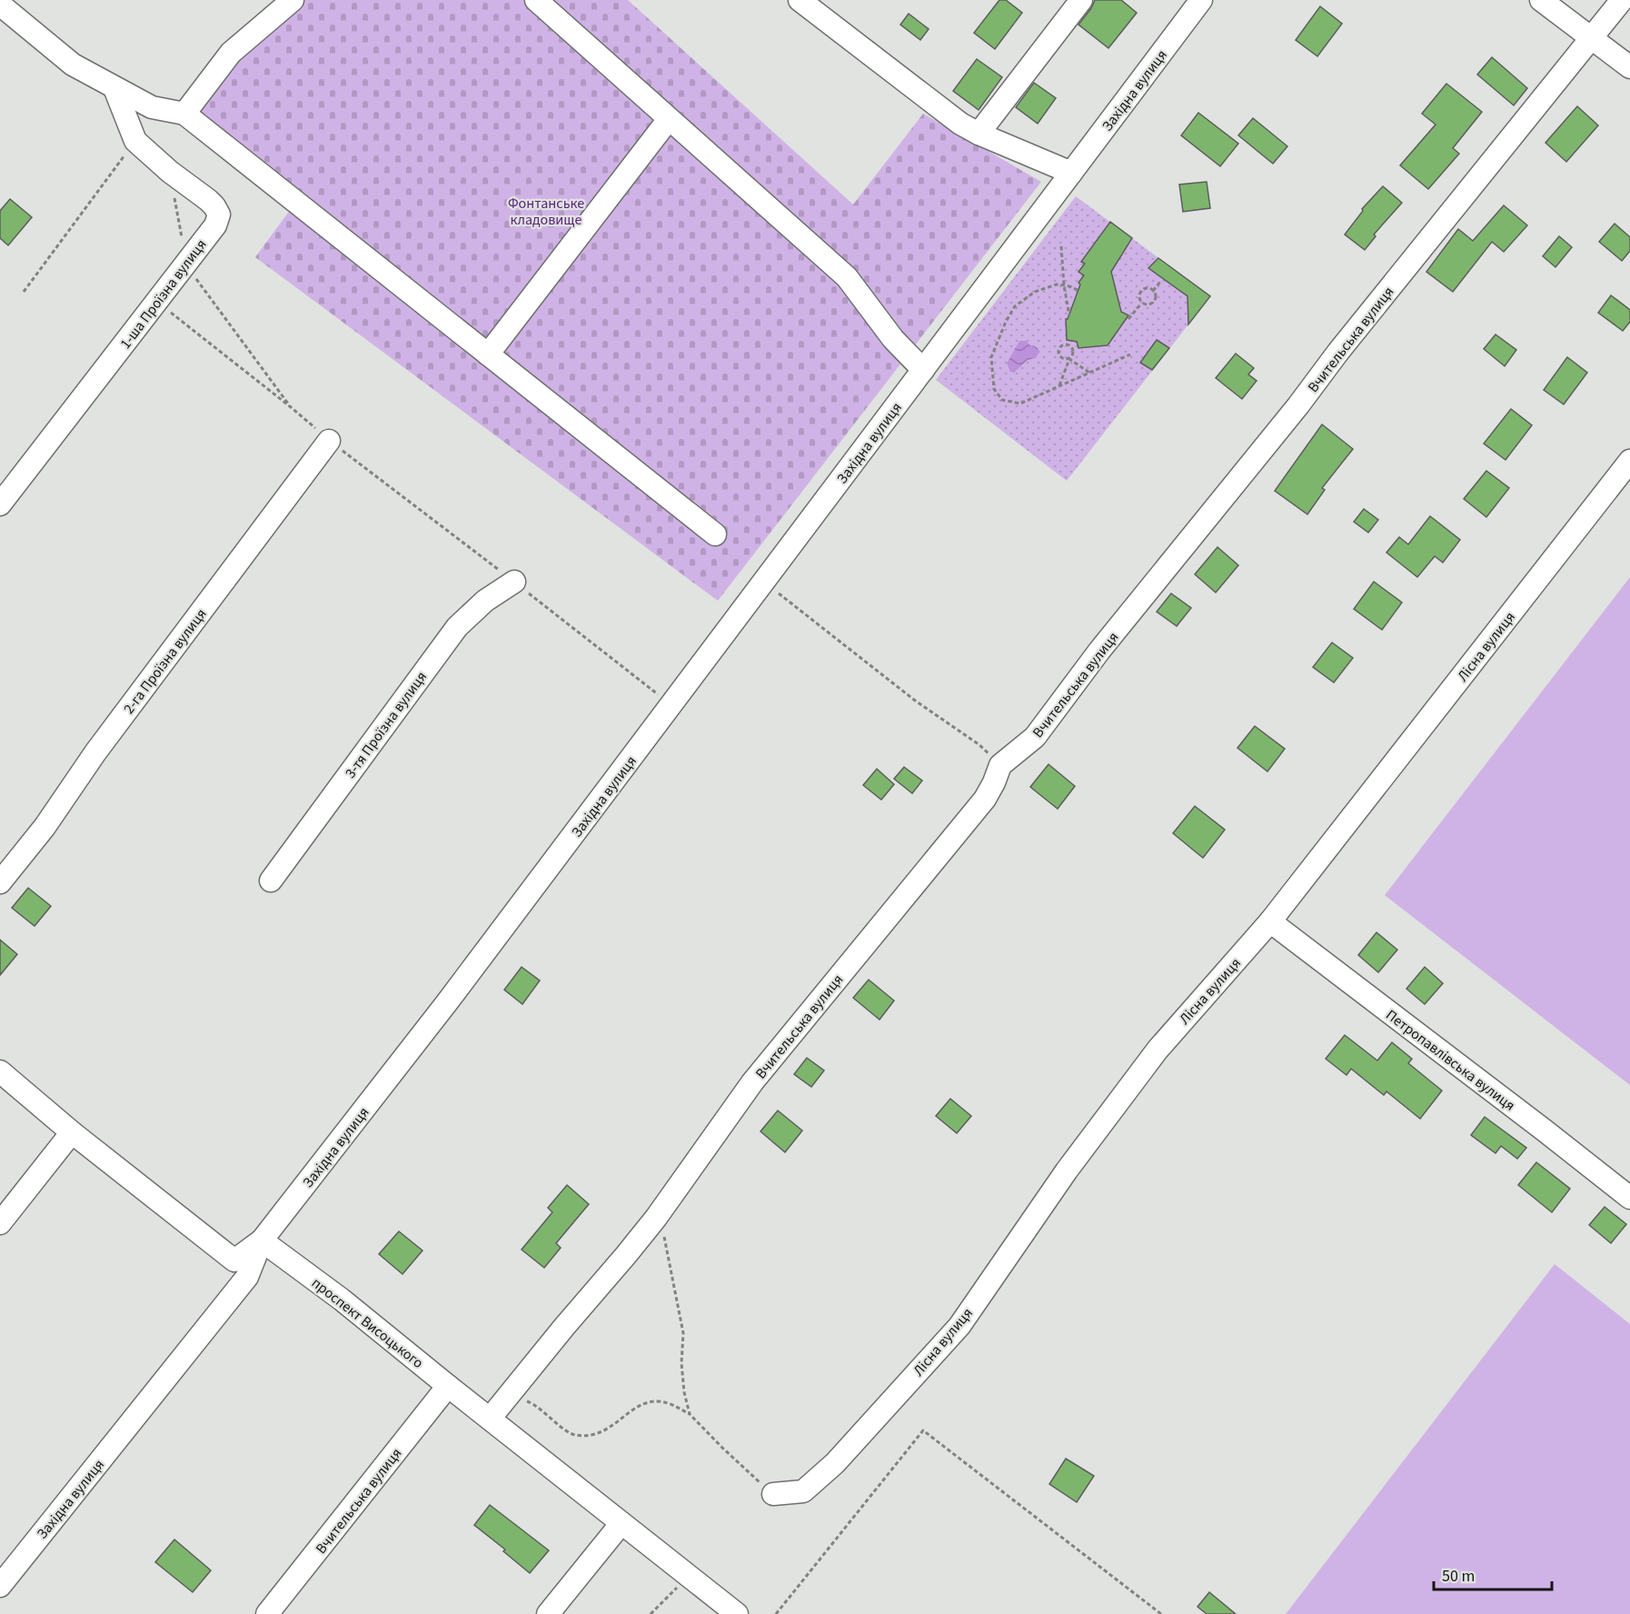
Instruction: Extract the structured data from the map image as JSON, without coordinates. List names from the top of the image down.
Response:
{
  "streets": {
    "street": [
      "Західна вулиця",
      "1-ша Проїзна вулиця",
      "Вчительська вулиця",
      "Лісна вулиця",
      "2-га Проїзна вулиця",
      "3-тя Проїзна вулиця",
      "Петропавлівська вулиця",
      "проспект Висоцького"
    ]
  },
  "crossings": [
    ["Західна вулиця", "проспект Висоцького"],
    ["Вчительська вулиця", "проспект Висоцького"],
    ["Лісна вулиця", "Петропавлівська вулиця"]
  ],
  "parks": ["Фонтанське кладовище"],
  "scale_bar": "50 m"
}
